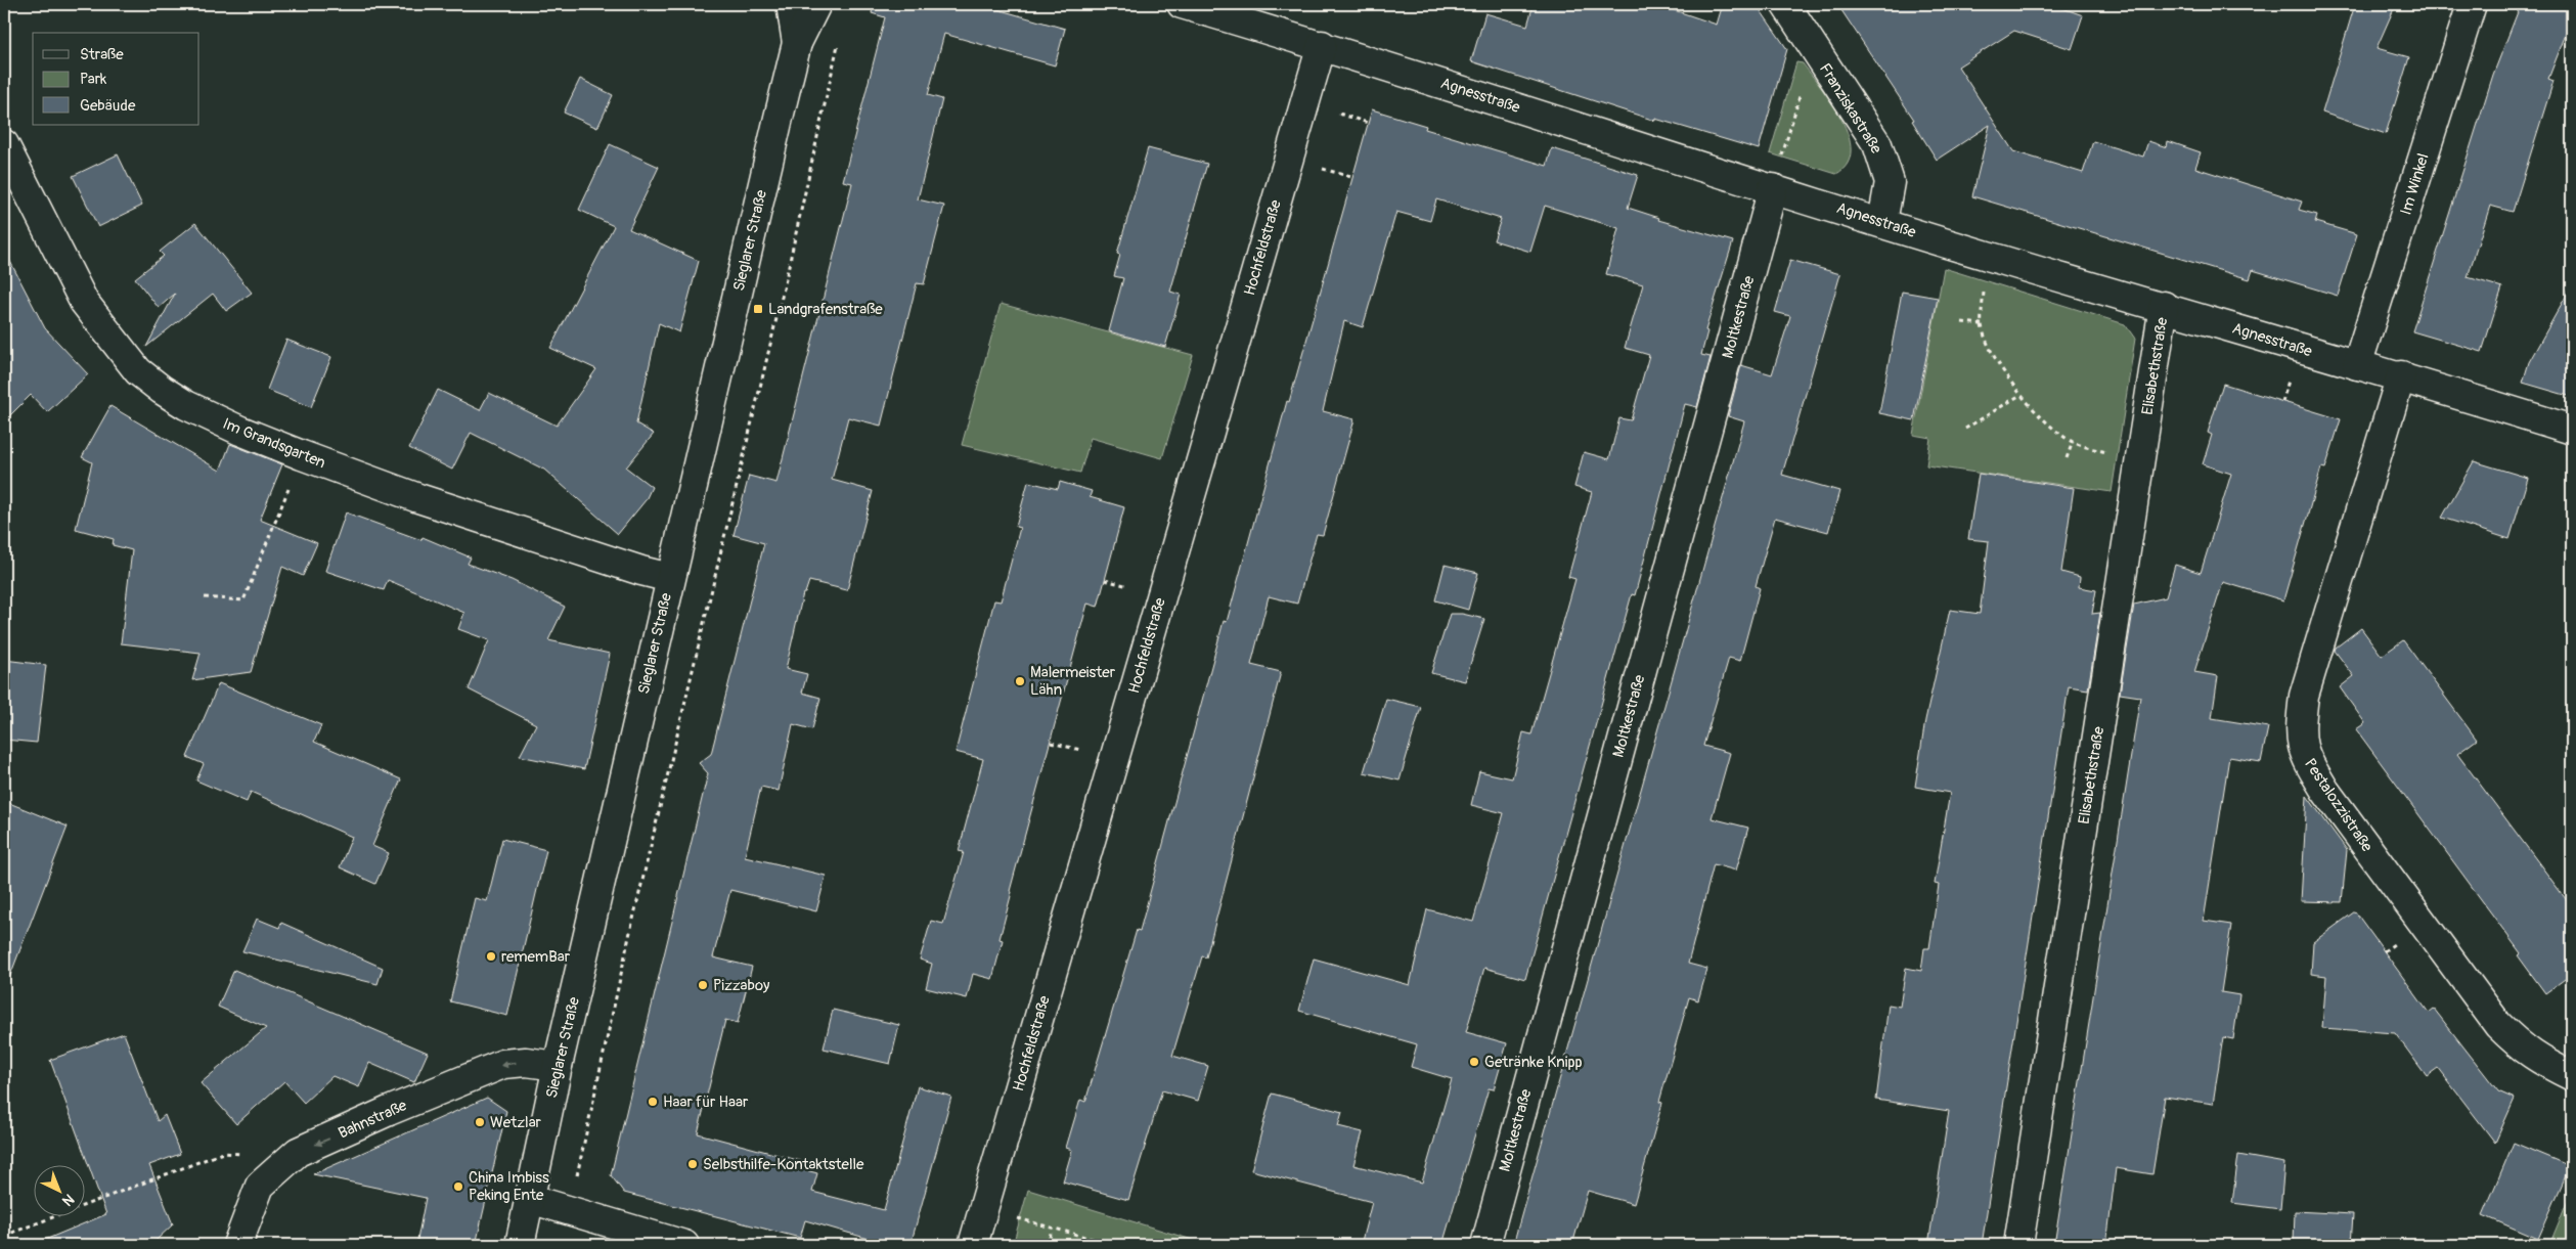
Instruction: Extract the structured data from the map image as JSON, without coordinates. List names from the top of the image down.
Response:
{
  "streets": {
    "street": [
      "Agnesstraße",
      "Franziskastraße",
      "Im Winkel",
      "Sieglarer Straße",
      "Hochfeldstraße",
      "Moltkestraße",
      "Elisabethstraße",
      "Im Grandsgarten",
      "Pestalozzistraße",
      "Bahnstraße"
    ]
  },
  "crossings": [
    ["Agnesstraße", "Franziskastraße"],
    ["Agnesstraße", "Im Winkel"],
    ["Agnesstraße", "Hochfeldstraße"],
    ["Agnesstraße", "Moltkestraße"],
    ["Agnesstraße", "Elisabethstraße"],
    ["Agnesstraße", "Pestalozzistraße"],
    ["Sieglarer Straße", "Im Grandsgarten"],
    ["Sieglarer Straße", "Bahnstraße"]
  ],
  "one_way": ["Bahnstraße"],
  "places": {
    "transit": ["Landgrafenstraße"],
    "other": [
      "Malermeister Lähn",
      "rememBar",
      "Pizzaboy",
      "Getränke Knipp",
      "Haar für Haar",
      "Wetzlar",
      "Selbsthilfe-Kontaktstelle",
      "China Imbiss Peking Ente"
    ]
  },
  "legend": ["Straße", "Park", "Gebäude"],
  "north": "bottom right"
}
